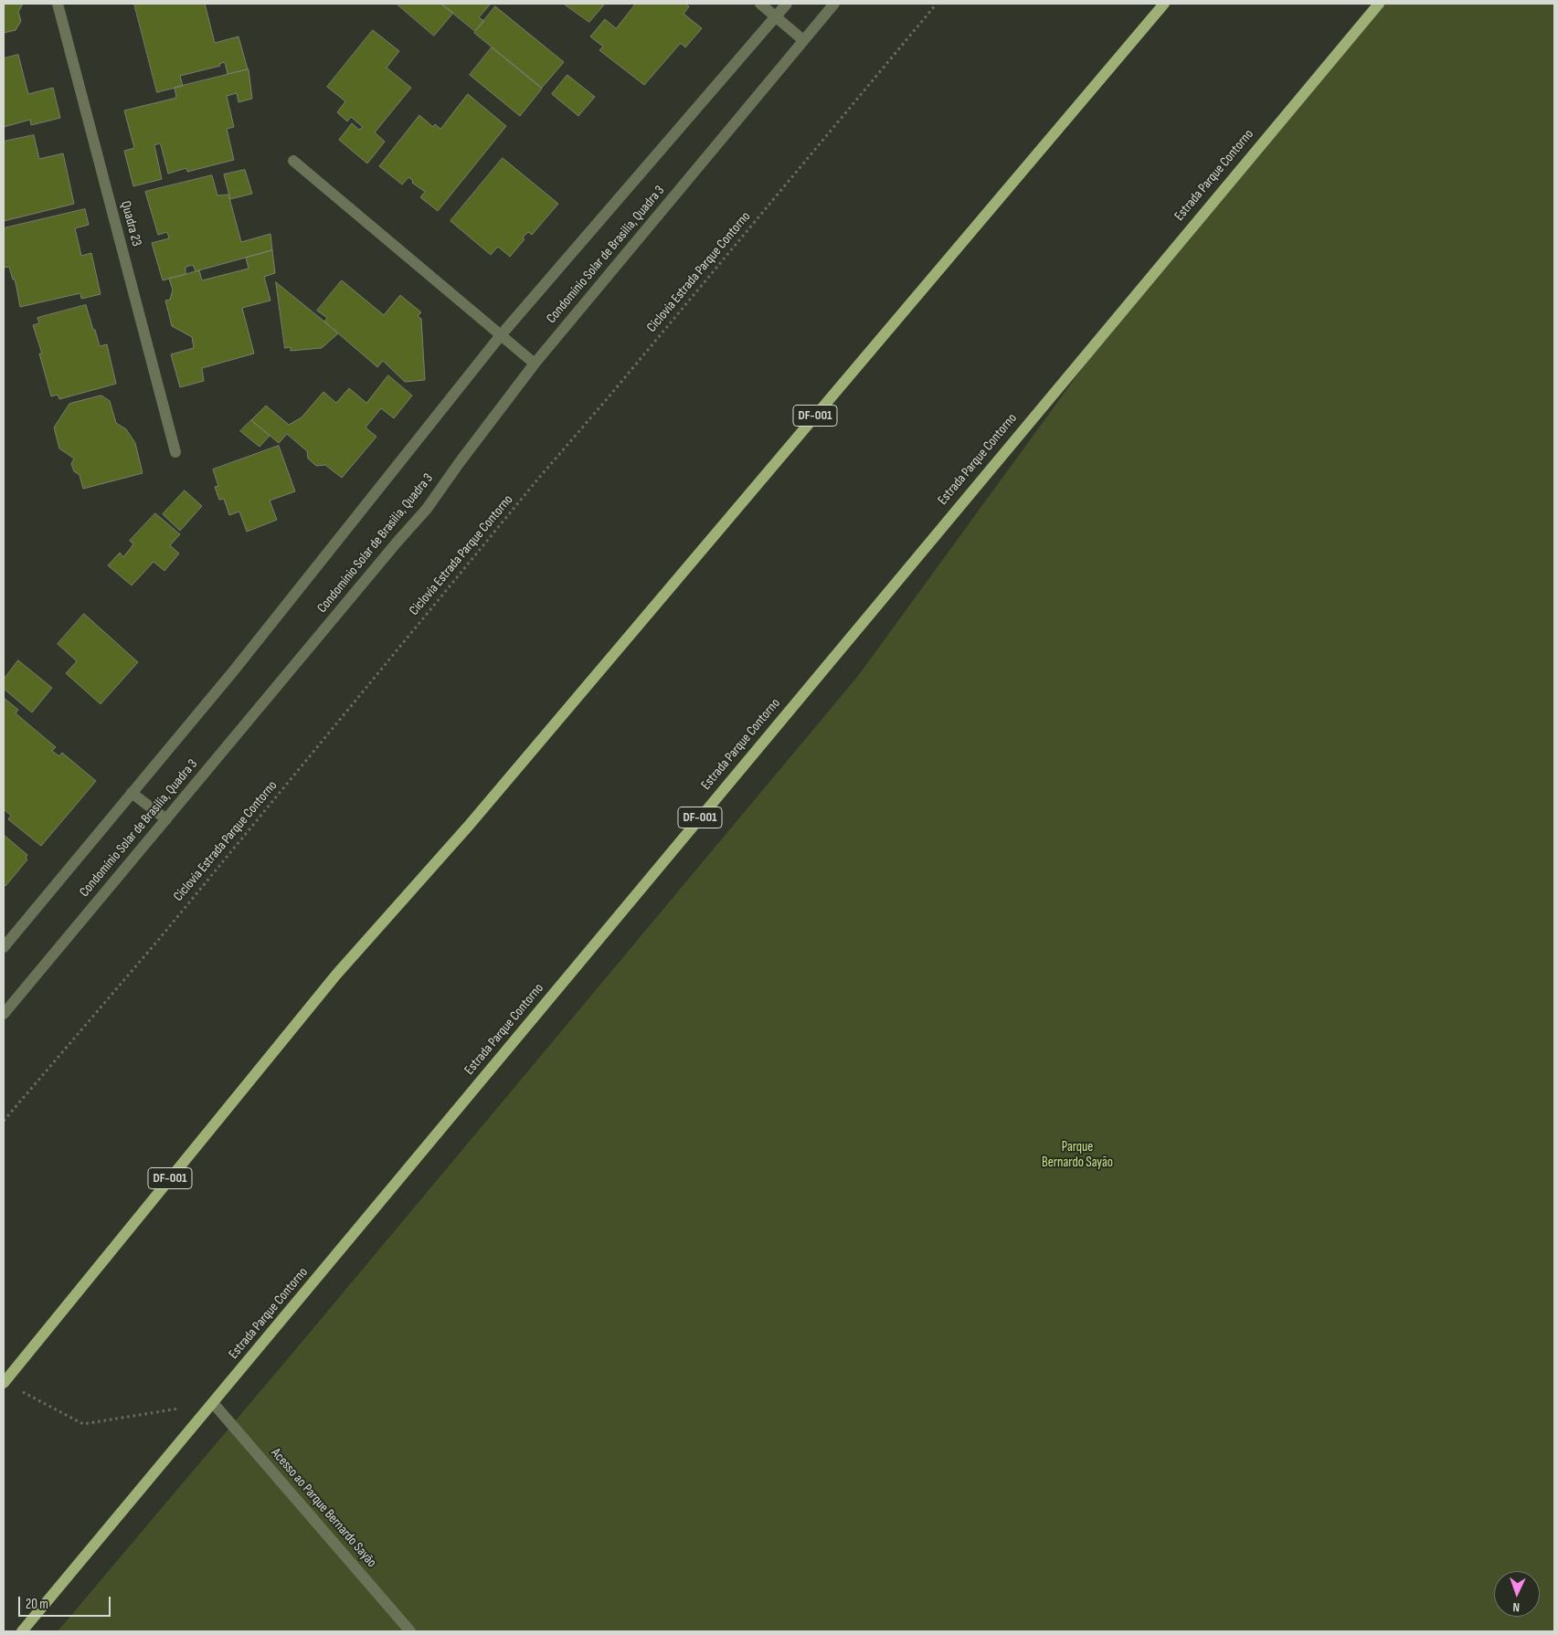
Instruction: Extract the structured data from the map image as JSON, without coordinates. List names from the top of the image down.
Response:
{
  "streets": {
    "main road": ["Estrada Parque Contorno", "DF-001"],
    "street": ["Quadra 23", "Condomínio Solar de Brasilia, Quadra 3", "Acesso ao Parque Bernardo Sayão"],
    "path": ["Ciclovia Estrada Parque Contorno"]
  },
  "crossings": [
    ["Estrada Parque Contorno", "Acesso ao Parque Bernardo Sayão"]
  ],
  "parks": ["Parque Bernardo Sayão"],
  "scale_bar": "20 m",
  "north": "bottom"
}
